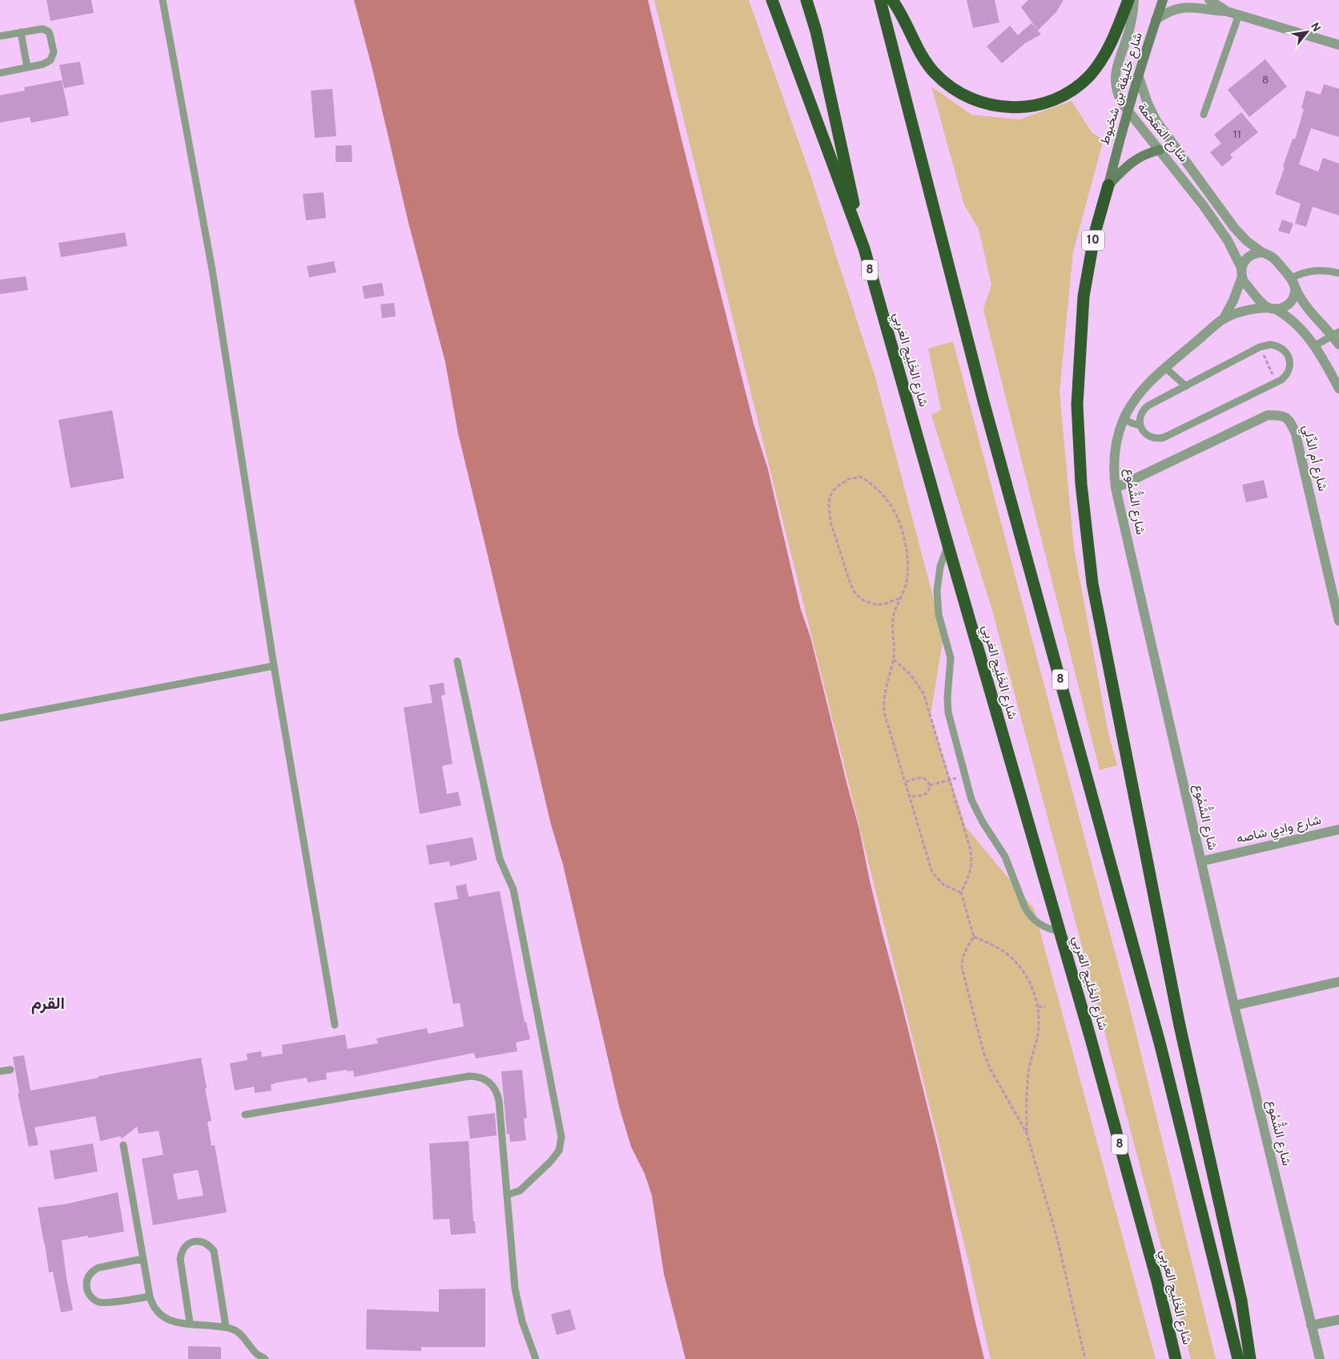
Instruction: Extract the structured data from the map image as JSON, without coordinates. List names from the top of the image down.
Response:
{
  "streets": {
    "highway": ["10", "8", "شارع الخَلِيج العَربِي"],
    "main road": ["شارع خليفة بن شخبوط"],
    "street": [
      "شارع المَقحَمة",
      "شارع أم الدِّلِي",
      "شارع الشُّمُوع",
      "شارع وادِي شاصه"
    ]
  },
  "crossings": [
    ["شارع خليفة بن شخبوط", "شارع المَقحَمة"],
    ["شارع خليفة بن شخبوط", "10"],
    ["شارع المَقحَمة", "شارع الشُّمُوع"],
    ["شارع أم الدِّلِي", "شارع الشُّمُوع"],
    ["شارع الشُّمُوع", "شارع وادِي شاصه"]
  ],
  "districts": ["القرم"],
  "house_numbers": ["8", "11"],
  "north": "top right"
}
